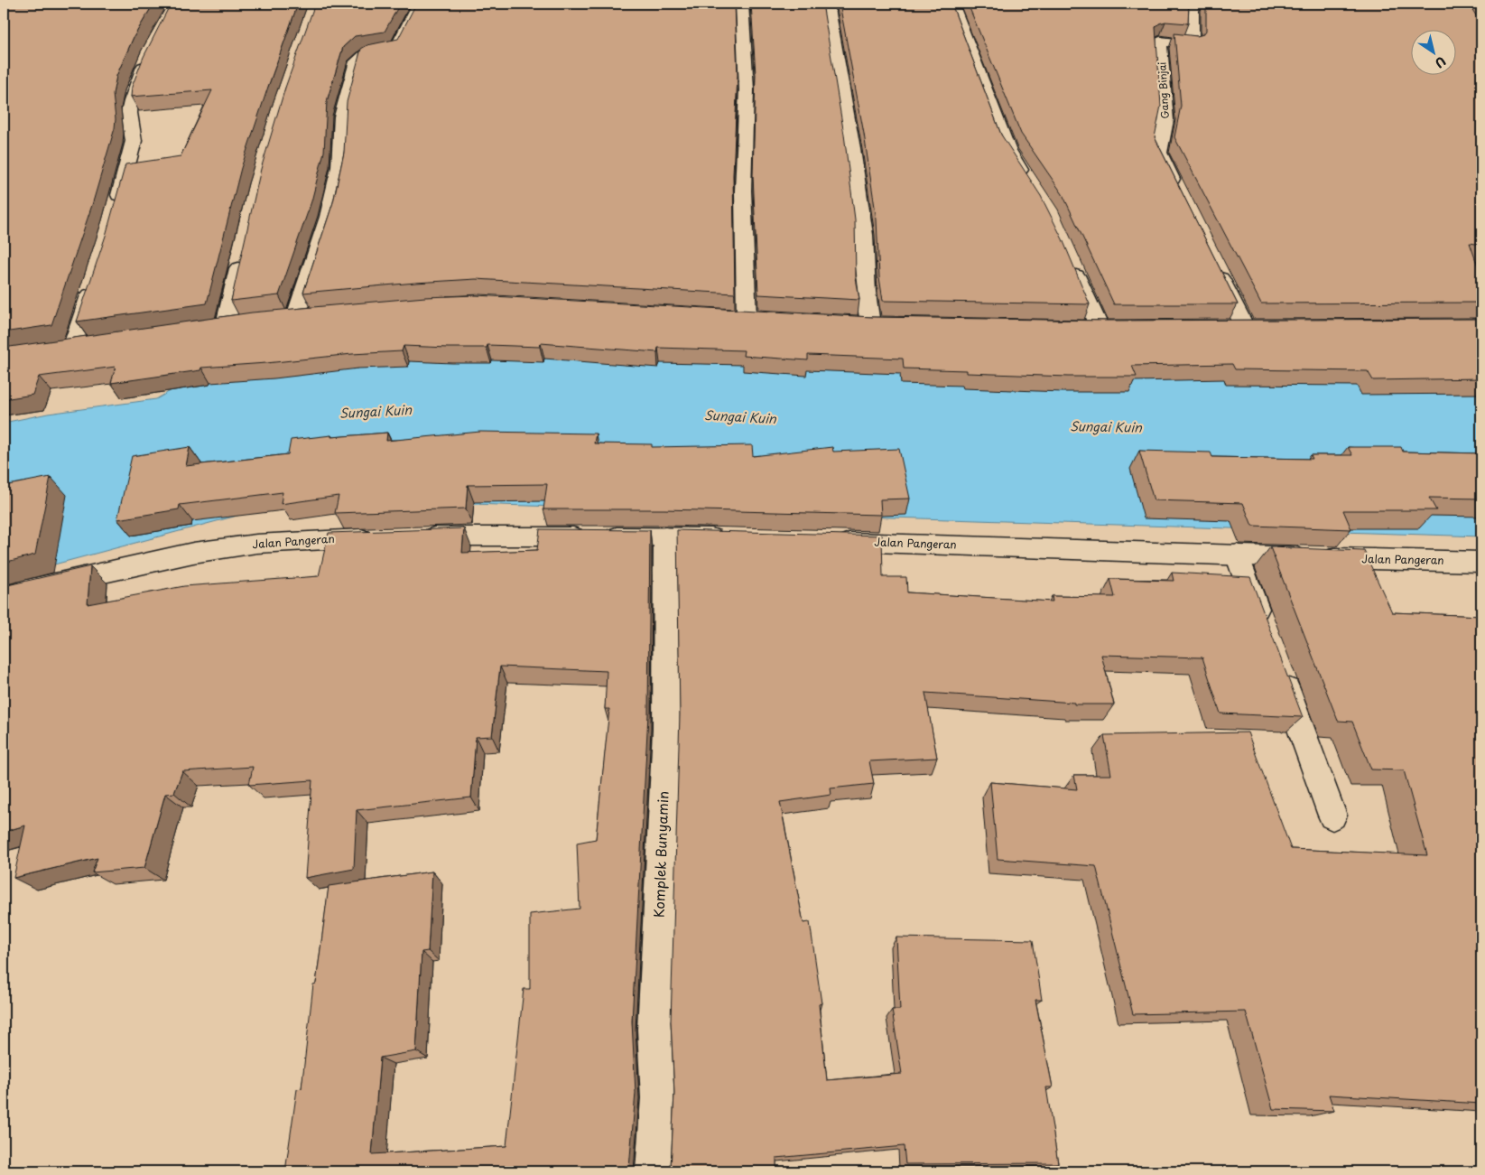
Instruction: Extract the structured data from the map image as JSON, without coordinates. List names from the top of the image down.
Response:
{
  "streets": {
    "street": ["Gang Binjai", "Jalan Pangeran", "Komplek Bunyamin"]
  },
  "water": ["Sungai Kuin"],
  "north": "bottom right"
}
